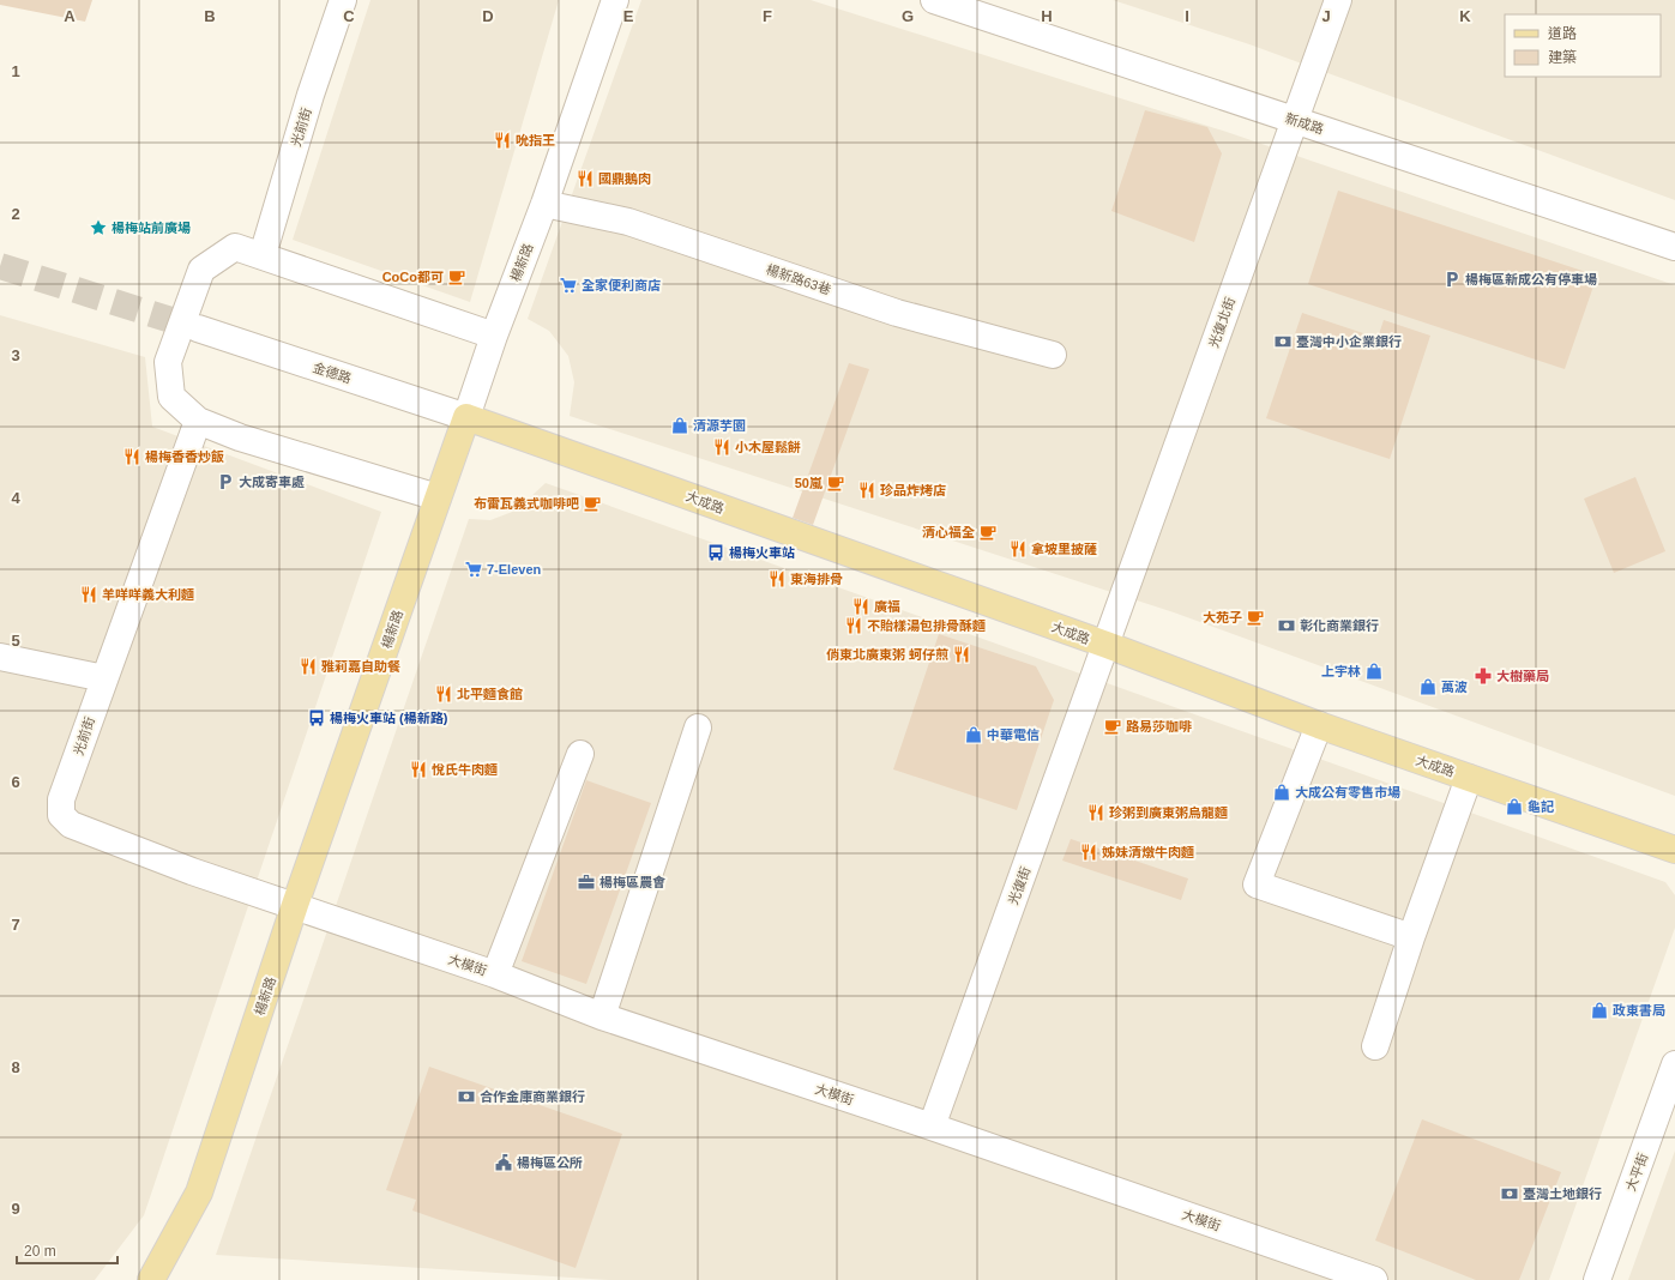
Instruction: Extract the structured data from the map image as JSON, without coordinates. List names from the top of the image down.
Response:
{
  "streets": {
    "main road": ["楊新路", "大成路"],
    "street": [
      "新成路",
      "光前街",
      "楊新路63巷",
      "光復北街",
      "金德路",
      "光復街",
      "大模街",
      "大平街"
    ]
  },
  "crossings": [
    ["新成路", "光復北街"],
    ["光前街", "楊新路"],
    ["光前街", "大模街"],
    ["楊新路", "楊新路63巷"],
    ["楊新路", "金德路"],
    ["楊新路", "大成路"],
    ["楊新路", "大模街"],
    ["光復北街", "大成路"],
    ["光復北街", "光復街"],
    ["金德路", "大成路"],
    ["大成路", "光復街"],
    ["光復街", "大模街"]
  ],
  "places": {
    "restaurant": [
      "吮指王",
      "國鼎鵝肉",
      "小木屋鬆餅",
      "楊梅香香炒飯",
      "珍品炸烤店",
      "拿坡里披薩",
      "東海排骨",
      "羊咩咩義大利麵",
      "廣福",
      "不貽樣湯包排骨酥麵",
      "俏東北廣東粥 蚵仔煎",
      "雅莉嘉自助餐",
      "北平麵食館",
      "悅氏牛肉麵",
      "珍粥到廣東粥烏龍麵",
      "姊妹清燉牛肉麵"
    ],
    "place": ["楊梅站前廣場"],
    "cafe": [
      "CoCo都可",
      "50嵐",
      "布雷瓦義式咖啡吧",
      "清心福全",
      "大苑子",
      "路易莎咖啡"
    ],
    "parking": ["楊梅區新成公有停車場", "大成寄車處"],
    "supermarket": ["全家便利商店", "7-Eleven"],
    "bank": [
      "臺灣中小企業銀行",
      "彰化商業銀行",
      "合作金庫商業銀行",
      "臺灣土地銀行"
    ],
    "shop": [
      "清源芋園",
      "上宇林",
      "萬波",
      "中華電信",
      "大成公有零售市場",
      "龜記",
      "政東書局"
    ],
    "bus stop": ["楊梅火車站", "楊梅火車站 (楊新路)"],
    "pharmacy": ["大樹藥局"],
    "office": ["楊梅區農會"],
    "public building": ["楊梅區公所"]
  },
  "legend": ["道路", "建築"],
  "scale_bar": "20 m",
  "grid": {
    "columns": [
      "A",
      "B",
      "C",
      "D",
      "E",
      "F",
      "G",
      "H",
      "I",
      "J",
      "K"
    ],
    "rows": [
      "1",
      "2",
      "3",
      "4",
      "5",
      "6",
      "7",
      "8",
      "9"
    ]
  }
}
